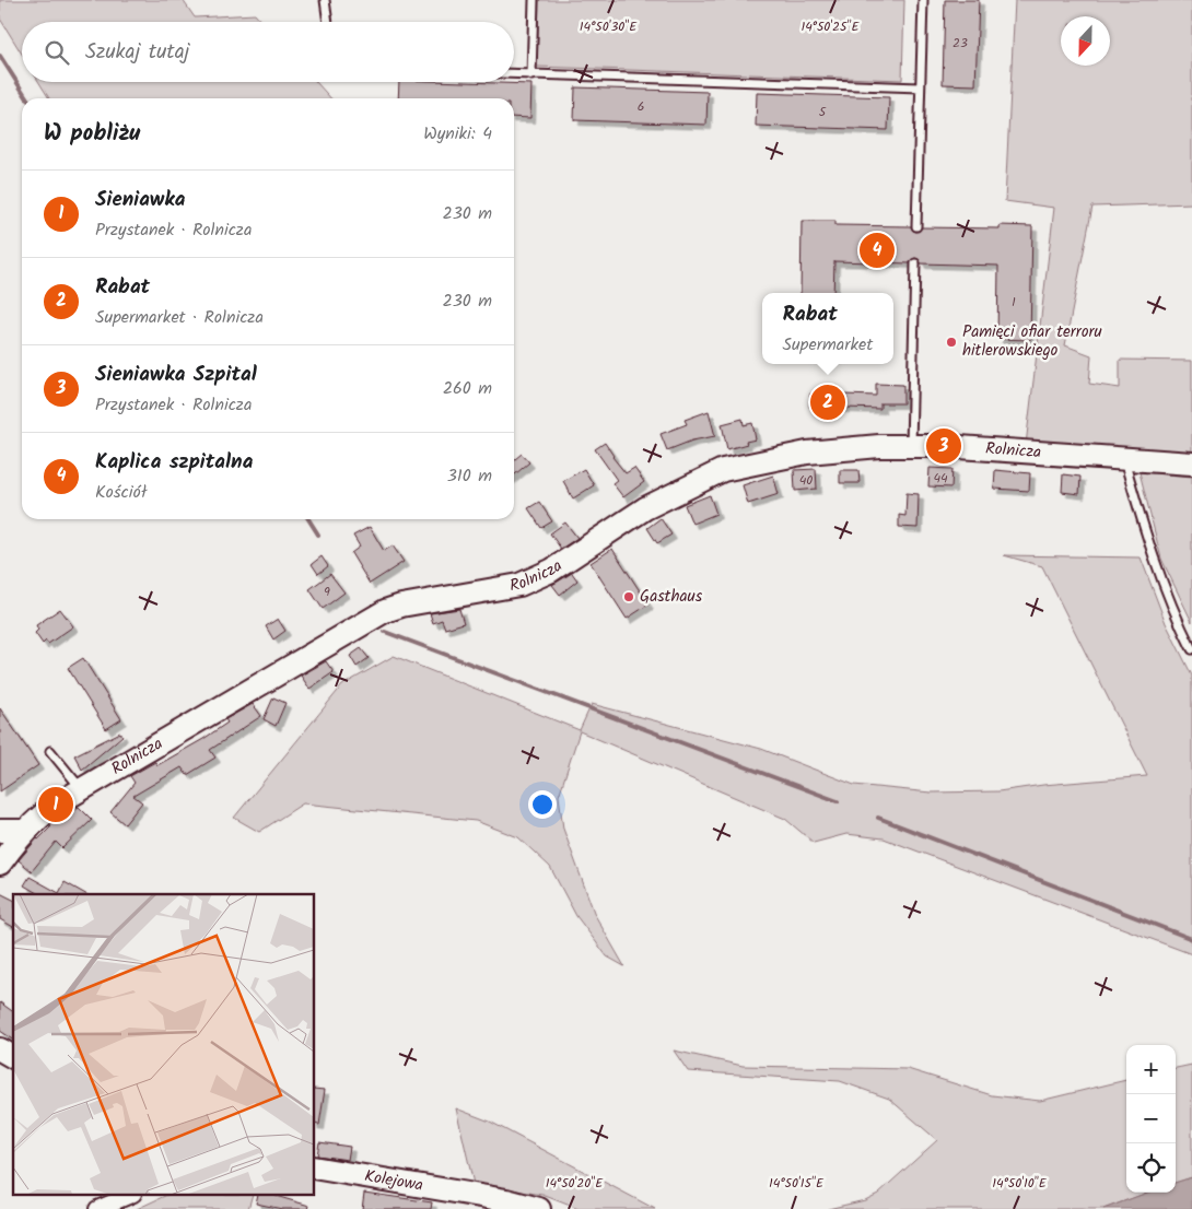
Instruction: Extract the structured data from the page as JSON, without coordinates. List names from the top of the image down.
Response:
{
  "streets": {
    "street": ["Rolnicza", "Kolejowa"]
  },
  "places": ["Pamięci ofiar terroru hitlerowskiego", "Gasthaus"],
  "house_numbers": [
    "23",
    "6",
    "5",
    "1",
    "44",
    "40",
    "9"
  ],
  "north": "bottom",
  "page": {
    "search": "Szukaj tutaj",
    "heading": ["W pobliżu", "Wyniki: 4"],
    "list": [
      {
        "mark": "1",
        "name": "Sieniawka",
        "note": "Przystanek · Rolnicza",
        "value": "230 m"
      },
      {
        "mark": "2",
        "name": "Rabat",
        "note": "Supermarket · Rolnicza",
        "value": "230 m"
      },
      {
        "mark": "3",
        "name": "Sieniawka Szpital",
        "note": "Przystanek · Rolnicza",
        "value": "260 m"
      },
      {
        "mark": "4",
        "name": "Kaplica szpitalna",
        "note": "Kościół",
        "value": "310 m"
      }
    ],
    "pins": [
      "4",
      "2",
      "3",
      "1"
    ],
    "popup": ["Rabat", "Supermarket"],
    "map_buttons": ["+", "−"]
  },
  "coordinates": [
    "14°50'30\"E",
    "14°50'25\"E",
    "14°50'20\"E",
    "14°50'15\"E",
    "14°50'10\"E"
  ]
}
